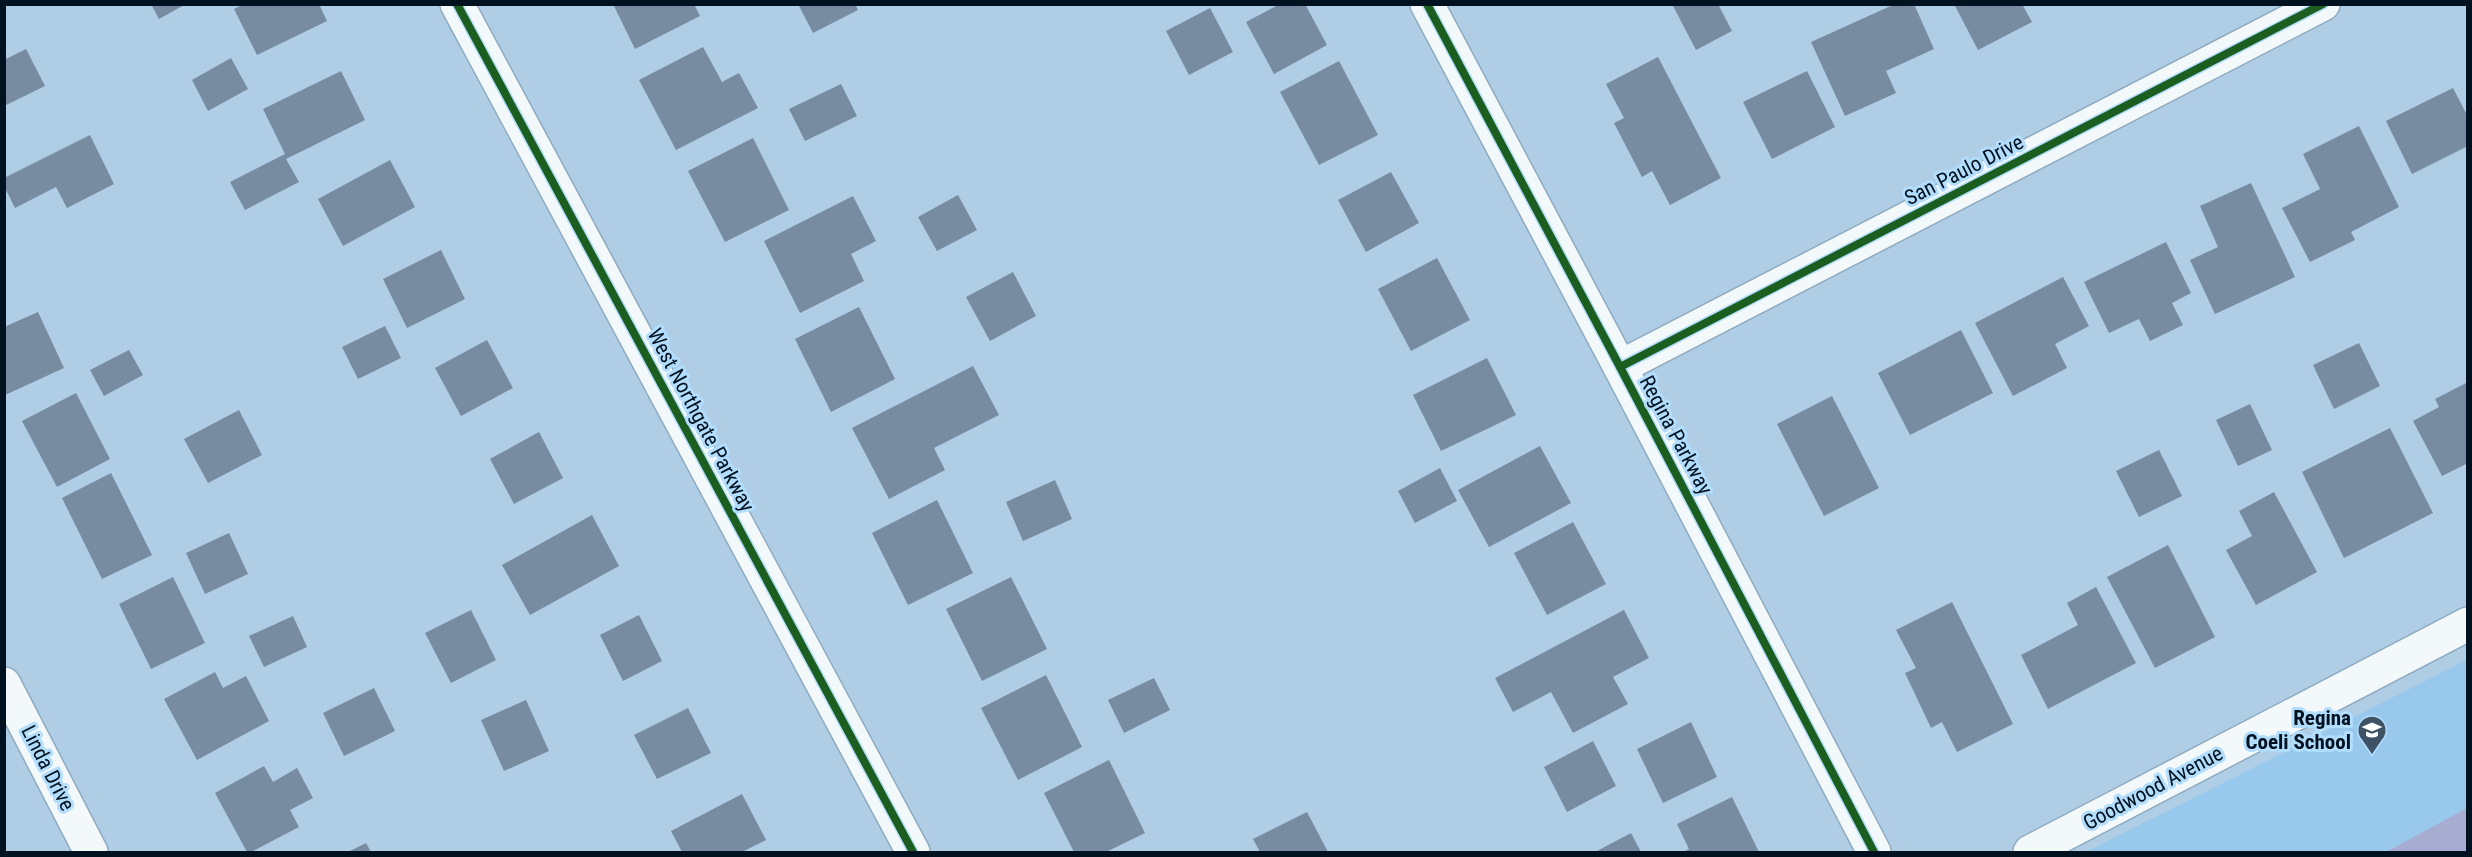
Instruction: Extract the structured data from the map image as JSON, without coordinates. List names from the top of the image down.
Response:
{
  "streets": {
    "street": [
      "San Paulo Drive",
      "West Northgate Parkway",
      "Regina Parkway",
      "Linda Drive",
      "Goodwood Avenue"
    ]
  },
  "crossings": [
    ["San Paulo Drive", "Regina Parkway"]
  ],
  "places": {
    "school or university": ["Regina Coeli School"]
  }
}
